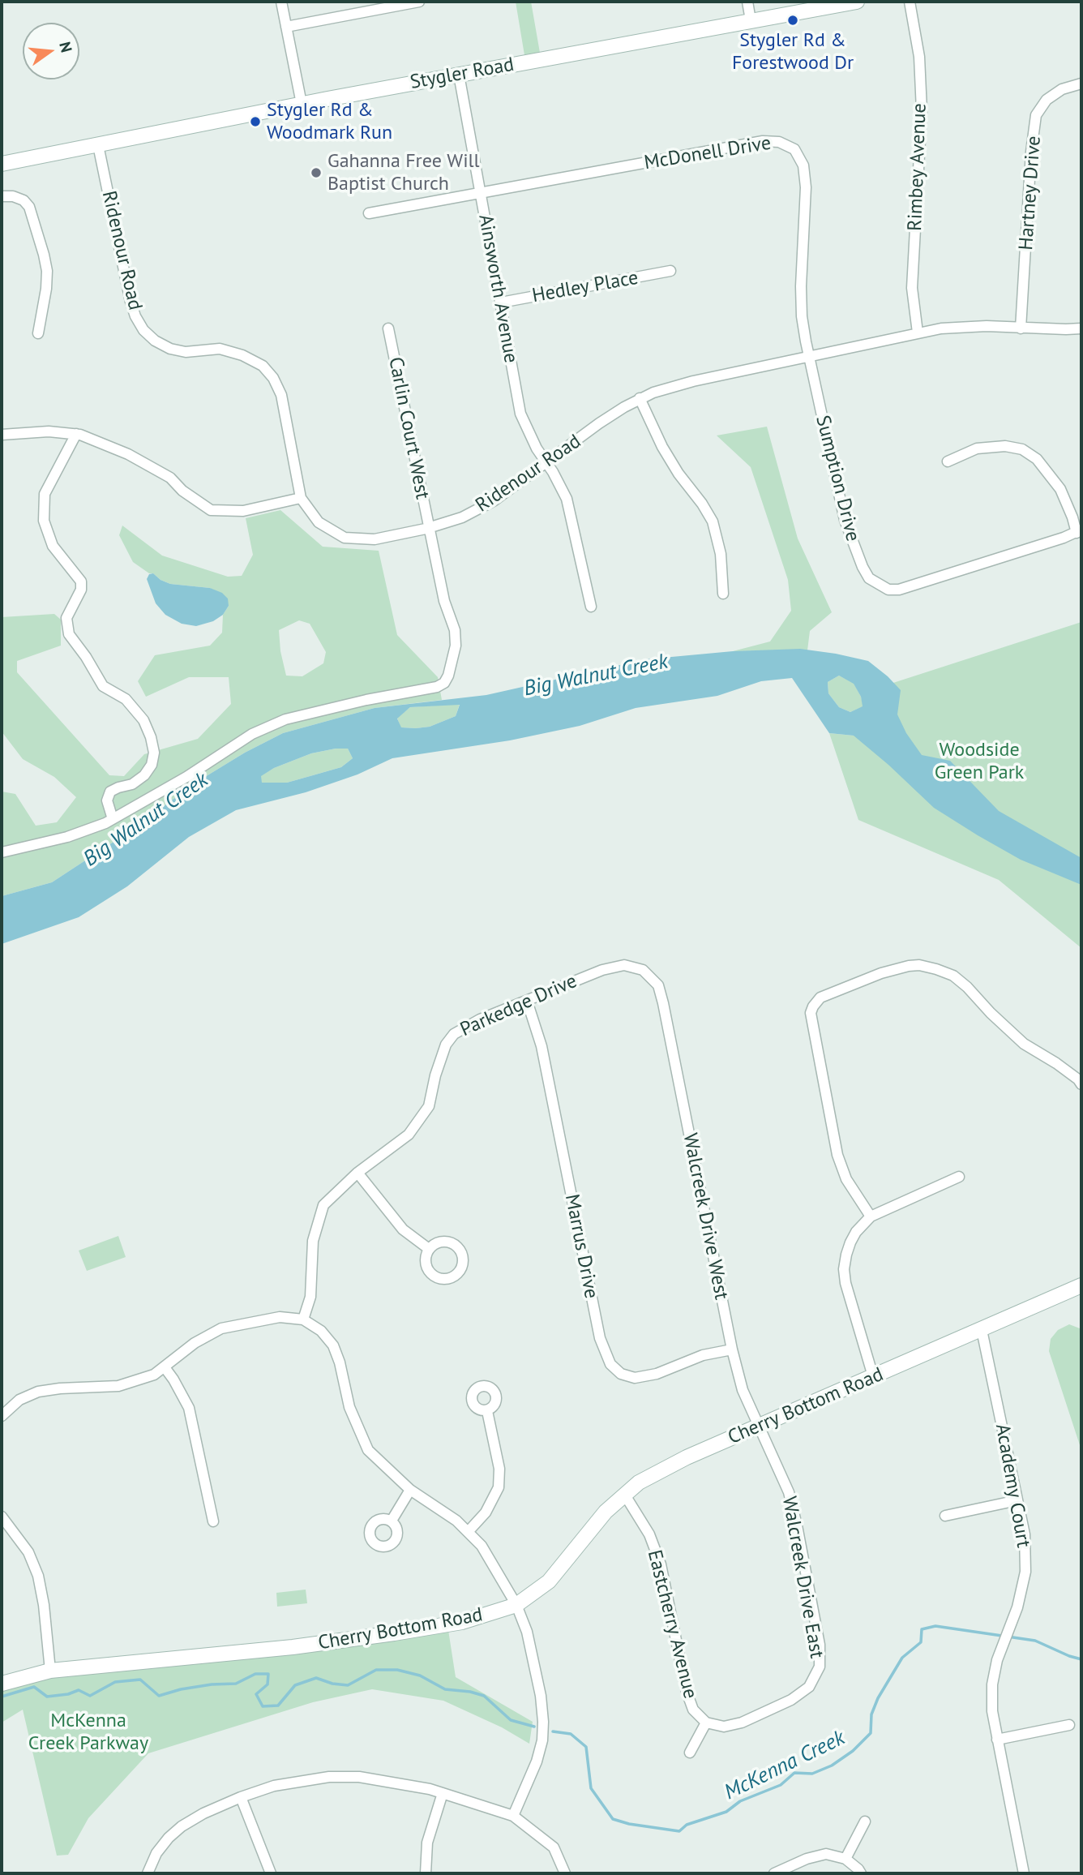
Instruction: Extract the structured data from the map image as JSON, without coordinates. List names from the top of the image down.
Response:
{
  "streets": {
    "main road": ["Stygler Road", "Cherry Bottom Road"],
    "street": [
      "McDonell Drive",
      "Rimbey Avenue",
      "Hartney Drive",
      "Ridenour Road",
      "Hedley Place",
      "Ainsworth Avenue",
      "Carlin Court West",
      "Sumption Drive",
      "Parkedge Drive",
      "Walcreek Drive West",
      "Marrus Drive",
      "Academy Court",
      "Walcreek Drive East",
      "Eastcherry Avenue"
    ]
  },
  "crossings": [
    ["Stygler Road", "Ridenour Road"],
    ["Stygler Road", "Ainsworth Avenue"],
    ["McDonell Drive", "Ridenour Road"],
    ["McDonell Drive", "Ainsworth Avenue"],
    ["McDonell Drive", "Sumption Drive"],
    ["Rimbey Avenue", "Ridenour Road"],
    ["Hartney Drive", "Ridenour Road"],
    ["Ridenour Road", "Ainsworth Avenue"],
    ["Ridenour Road", "Carlin Court West"],
    ["Ridenour Road", "Sumption Drive"],
    ["Hedley Place", "Ainsworth Avenue"],
    ["Parkedge Drive", "Walcreek Drive West"],
    ["Parkedge Drive", "Marrus Drive"],
    ["Walcreek Drive West", "Marrus Drive"],
    ["Walcreek Drive West", "Cherry Bottom Road"],
    ["Walcreek Drive West", "Walcreek Drive East"],
    ["Cherry Bottom Road", "Academy Court"],
    ["Cherry Bottom Road", "Walcreek Drive East"],
    ["Cherry Bottom Road", "Eastcherry Avenue"],
    ["Walcreek Drive East", "Eastcherry Avenue"]
  ],
  "water": ["Big Walnut Creek", "McKenna Creek"],
  "parks": ["Woodside Green Park", "McKenna Creek Parkway"],
  "places": ["Stygler Rd & Forestwood Dr", "Stygler Rd & Woodmark Run", "Gahanna Free Will Baptist Church"],
  "north": "right"
}
